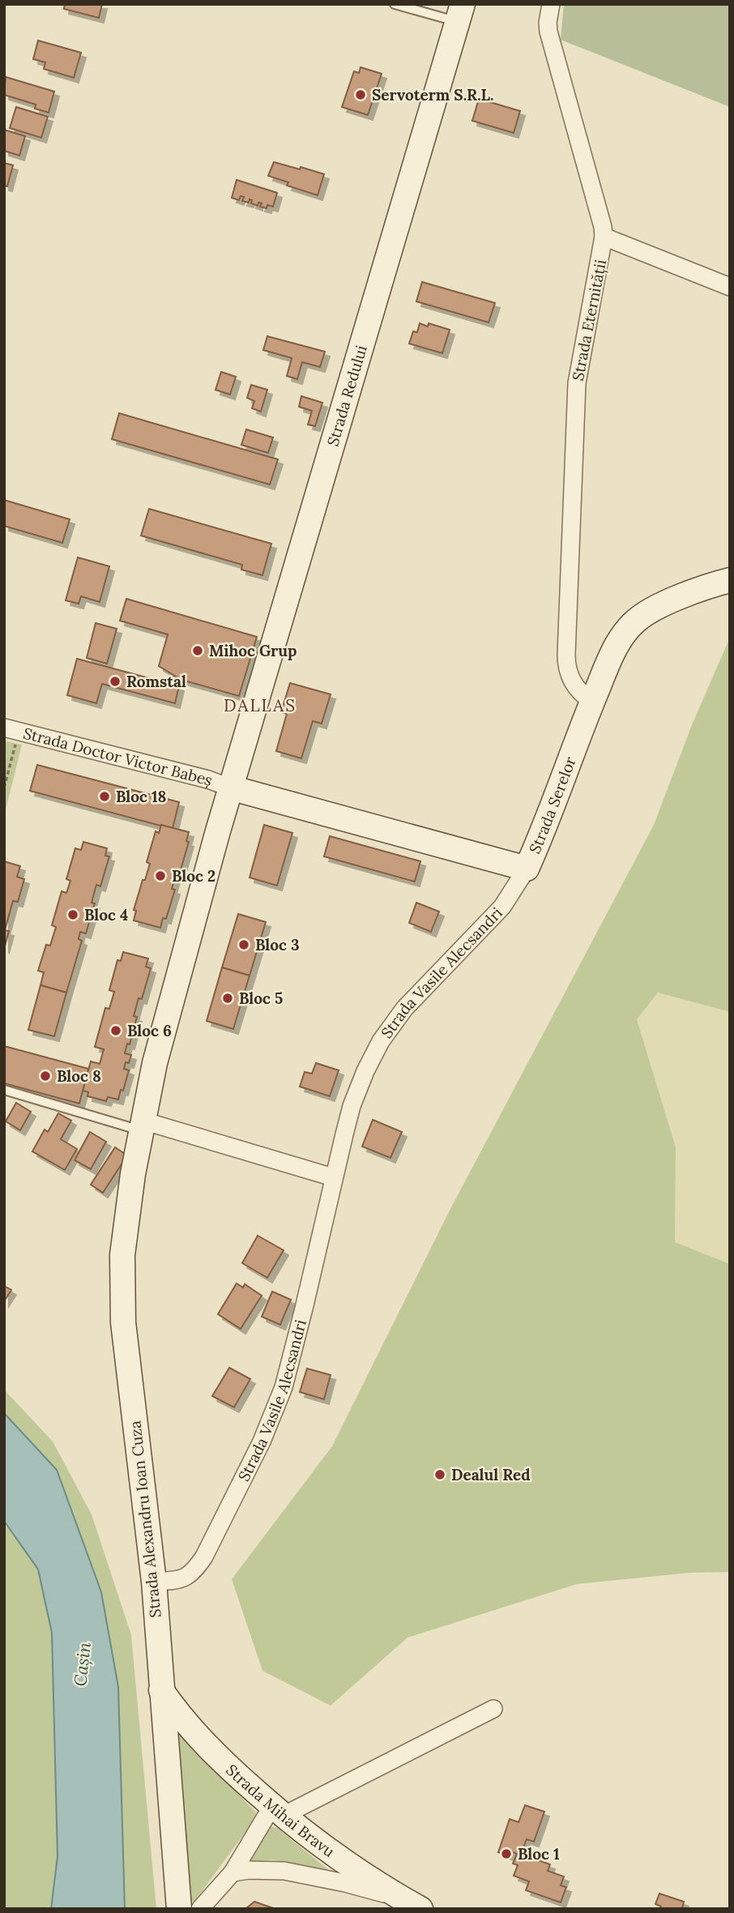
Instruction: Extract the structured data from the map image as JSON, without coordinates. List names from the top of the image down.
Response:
{
  "streets": {
    "main road": [
      "Strada Redului",
      "Strada Serelor",
      "Strada Alexandru Ioan Cuza",
      "Strada Mihai Bravu"
    ],
    "street": ["Strada Eternității", "Strada Doctor Victor Babeș", "Strada Vasile Alecsandri"]
  },
  "crossings": [
    ["Strada Eternității", "Strada Serelor"],
    ["Strada Redului", "Strada Doctor Victor Babeș"],
    ["Strada Redului", "Strada Serelor"],
    ["Strada Redului", "Strada Alexandru Ioan Cuza"],
    ["Strada Doctor Victor Babeș", "Strada Serelor"],
    ["Strada Doctor Victor Babeș", "Strada Alexandru Ioan Cuza"],
    ["Strada Serelor", "Strada Vasile Alecsandri"],
    ["Strada Serelor", "Strada Alexandru Ioan Cuza"],
    ["Strada Vasile Alecsandri", "Strada Alexandru Ioan Cuza"],
    ["Strada Alexandru Ioan Cuza", "Strada Mihai Bravu"]
  ],
  "districts": ["DALLAS"],
  "water": ["Cașin"],
  "places": [
    "Servoterm S.R.L.",
    "Mihoc Grup",
    "Romstal",
    "Bloc 18",
    "Bloc 2",
    "Bloc 4",
    "Bloc 3",
    "Bloc 5",
    "Bloc 6",
    "Bloc 8",
    "Dealul Red",
    "Bloc 1"
  ]
}
